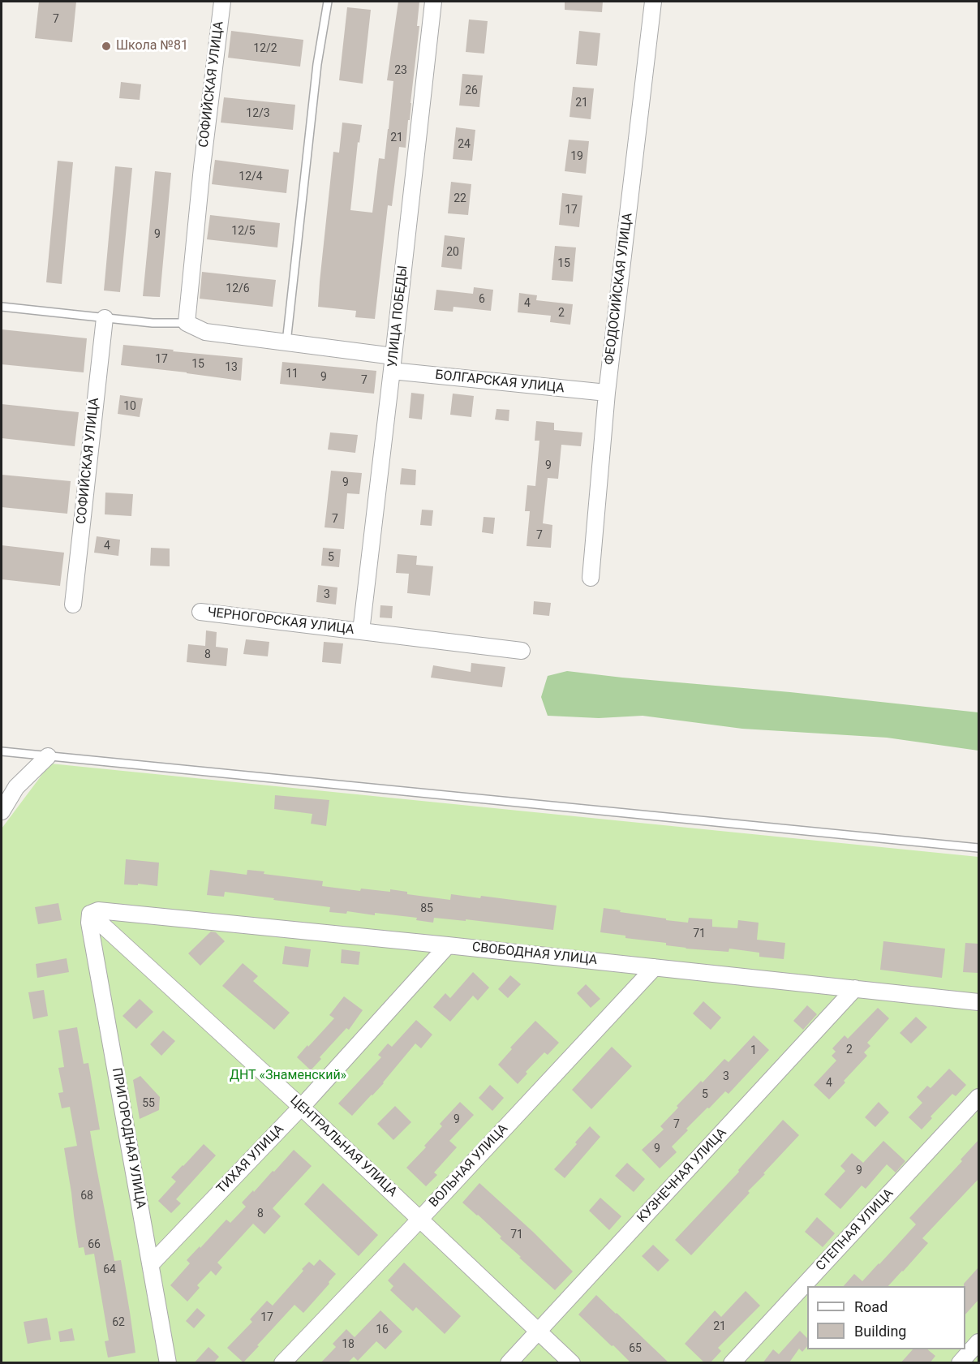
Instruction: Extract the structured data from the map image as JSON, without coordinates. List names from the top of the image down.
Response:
{
  "streets": {
    "street": [
      "СОФИЙСКАЯ УЛИЦА",
      "ФЕОДОСИЙСКАЯ УЛИЦА",
      "УЛИЦА ПОБЕДЫ",
      "БОЛГАРСКАЯ УЛИЦА",
      "ЧЕРНОГОРСКАЯ УЛИЦА",
      "СВОБОДНАЯ УЛИЦА",
      "ПРИГОРОДНАЯ УЛИЦА",
      "ЦЕНТРАЛЬНАЯ УЛИЦА",
      "ТИХАЯ УЛИЦА",
      "ВОЛЬНАЯ УЛИЦА",
      "КУЗНЕЧНАЯ УЛИЦА",
      "СТЕПНАЯ УЛИЦА"
    ]
  },
  "crossings": [
    ["СОФИЙСКАЯ УЛИЦА", "БОЛГАРСКАЯ УЛИЦА"],
    ["ФЕОДОСИЙСКАЯ УЛИЦА", "БОЛГАРСКАЯ УЛИЦА"],
    ["УЛИЦА ПОБЕДЫ", "БОЛГАРСКАЯ УЛИЦА"],
    ["УЛИЦА ПОБЕДЫ", "ЧЕРНОГОРСКАЯ УЛИЦА"],
    ["СВОБОДНАЯ УЛИЦА", "ПРИГОРОДНАЯ УЛИЦА"],
    ["СВОБОДНАЯ УЛИЦА", "ЦЕНТРАЛЬНАЯ УЛИЦА"],
    ["СВОБОДНАЯ УЛИЦА", "ТИХАЯ УЛИЦА"],
    ["СВОБОДНАЯ УЛИЦА", "ВОЛЬНАЯ УЛИЦА"],
    ["СВОБОДНАЯ УЛИЦА", "КУЗНЕЧНАЯ УЛИЦА"],
    ["ПРИГОРОДНАЯ УЛИЦА", "ЦЕНТРАЛЬНАЯ УЛИЦА"],
    ["ПРИГОРОДНАЯ УЛИЦА", "ТИХАЯ УЛИЦА"],
    ["ЦЕНТРАЛЬНАЯ УЛИЦА", "ТИХАЯ УЛИЦА"],
    ["ЦЕНТРАЛЬНАЯ УЛИЦА", "ВОЛЬНАЯ УЛИЦА"],
    ["ЦЕНТРАЛЬНАЯ УЛИЦА", "КУЗНЕЧНАЯ УЛИЦА"]
  ],
  "parks": ["ДНТ «Знаменский»"],
  "places": ["Школа №81"],
  "house_numbers": [
    "7",
    "12/2",
    "23",
    "26",
    "21",
    "12/3",
    "21",
    "24",
    "19",
    "12/4",
    "22",
    "17",
    "12/5",
    "9",
    "20",
    "15",
    "12/6",
    "6",
    "4",
    "2",
    "17",
    "15",
    "13",
    "11",
    "9",
    "7",
    "10",
    "9",
    "9",
    "7",
    "7",
    "4",
    "5",
    "3",
    "8",
    "85",
    "71",
    "2",
    "1",
    "3",
    "4",
    "5",
    "55",
    "9",
    "7",
    "9",
    "9",
    "68",
    "8",
    "71",
    "66",
    "64",
    "17",
    "62",
    "21",
    "16",
    "18",
    "65"
  ],
  "legend": ["Road", "Building"]
}
